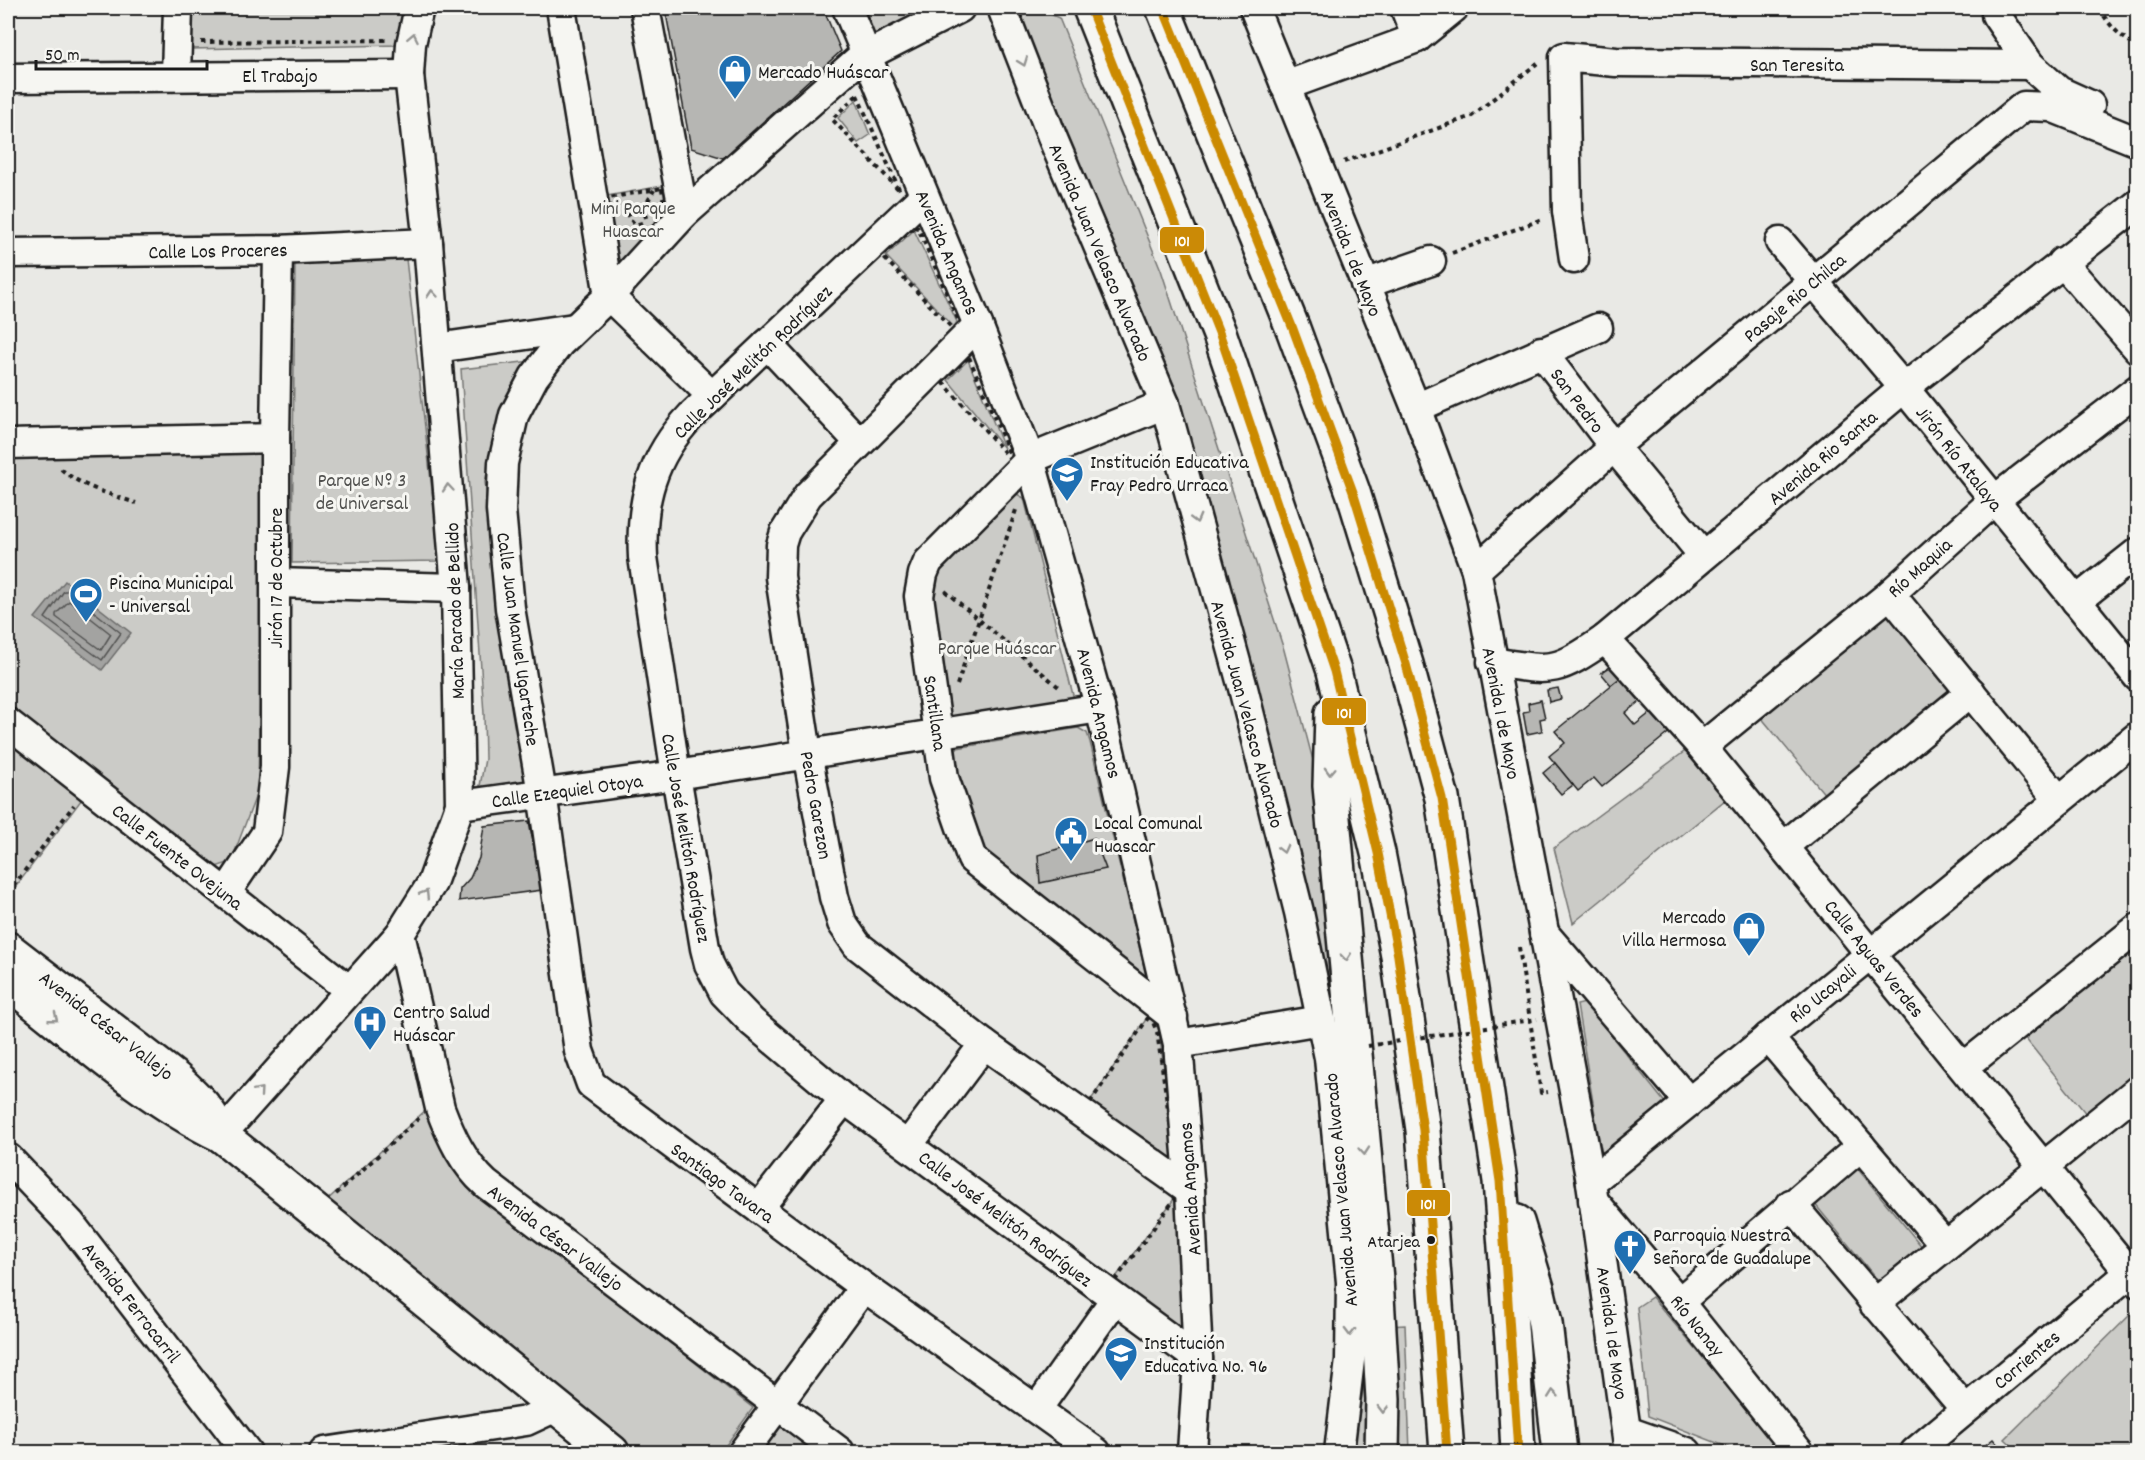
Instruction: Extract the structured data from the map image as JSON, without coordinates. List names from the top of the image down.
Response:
{
  "streets": {
    "main road": ["Avenida César Vallejo"],
    "street": [
      "San Teresita",
      "El Trabajo",
      "Calle Los Proceres",
      "Avenida Angamos",
      "Avenida Juan Velasco Alvarado",
      "Avenida 1 de Mayo",
      "Pasaje Rio Chilca",
      "Calle José Melitón Rodríguez",
      "San Pedro",
      "Avenida Rio Santa",
      "Jirón Río Atalaya",
      "Río Maquia",
      "Jirón 17 de Octubre",
      "María Parado de Bellido",
      "Calle Juan Manuel Ugarteche",
      "Santillana",
      "Calle Ezequiel Otoya",
      "Pedro Garezon",
      "Calle Fuente Ovejuna",
      "Calle Aguas Verdes",
      "Río Ucayali",
      "Santiago Tavara",
      "Avenida Ferrocarril",
      "Río Nanay",
      "Corrientes"
    ]
  },
  "crossings": [
    ["El Trabajo", "María Parado de Bellido"],
    ["Calle Los Proceres", "Jirón 17 de Octubre"],
    ["Calle Los Proceres", "María Parado de Bellido"],
    ["Avenida Angamos", "Calle José Melitón Rodríguez"],
    ["Avenida Angamos", "Calle Juan Manuel Ugarteche"],
    ["Avenida Angamos", "Santillana"],
    ["Avenida Angamos", "Calle Ezequiel Otoya"],
    ["Avenida Angamos", "Pedro Garezon"],
    ["Avenida Juan Velasco Alvarado", "Santillana"],
    ["Avenida 1 de Mayo", "Pasaje Rio Chilca"],
    ["Avenida 1 de Mayo", "San Pedro"],
    ["Avenida 1 de Mayo", "Avenida Rio Santa"],
    ["Avenida 1 de Mayo", "Río Ucayali"],
    ["Avenida 1 de Mayo", "Río Nanay"],
    ["Pasaje Rio Chilca", "San Pedro"],
    ["Pasaje Rio Chilca", "Jirón Río Atalaya"],
    ["Calle José Melitón Rodríguez", "Calle Ezequiel Otoya"],
    ["San Pedro", "Avenida Rio Santa"],
    ["Avenida Rio Santa", "Jirón Río Atalaya"],
    ["Avenida Rio Santa", "Calle Aguas Verdes"],
    ["Jirón Río Atalaya", "Río Maquia"],
    ["Río Maquia", "Calle Aguas Verdes"],
    ["Jirón 17 de Octubre", "Calle Fuente Ovejuna"],
    ["María Parado de Bellido", "Calle Ezequiel Otoya"],
    ["María Parado de Bellido", "Calle Fuente Ovejuna"],
    ["María Parado de Bellido", "Avenida César Vallejo"],
    ["Calle Juan Manuel Ugarteche", "Calle Ezequiel Otoya"],
    ["Calle Juan Manuel Ugarteche", "Santiago Tavara"],
    ["Santillana", "Calle Ezequiel Otoya"],
    ["Calle Ezequiel Otoya", "Pedro Garezon"],
    ["Calle Ezequiel Otoya", "Santiago Tavara"],
    ["Calle Aguas Verdes", "Río Ucayali"],
    ["Calle Aguas Verdes", "Corrientes"],
    ["Río Ucayali", "Río Nanay"]
  ],
  "one_way": ["Avenida Juan Velasco Alvarado", "María Parado de Bellido"],
  "parks": ["Mini Parque Huascar", "Parque Nº 3 de Universal", "Parque Huáscar"],
  "places": {
    "shop": ["Mercado Huáscar", "Mercado Villa Hermosa"],
    "school or university": ["Institución Educativa Fray Pedro Urraca", "Institución Educativa No. 96"],
    "sports": ["Piscina Municipal - Universal"],
    "public building": ["Local Comunal Huascar"],
    "hospital": ["Centro Salud Huáscar"],
    "other": ["Atarjea"],
    "church": ["Parroquia Nuestra Señora de Guadalupe"]
  },
  "lines": ["transit line 101"],
  "scale_bar": "50 m"
}
